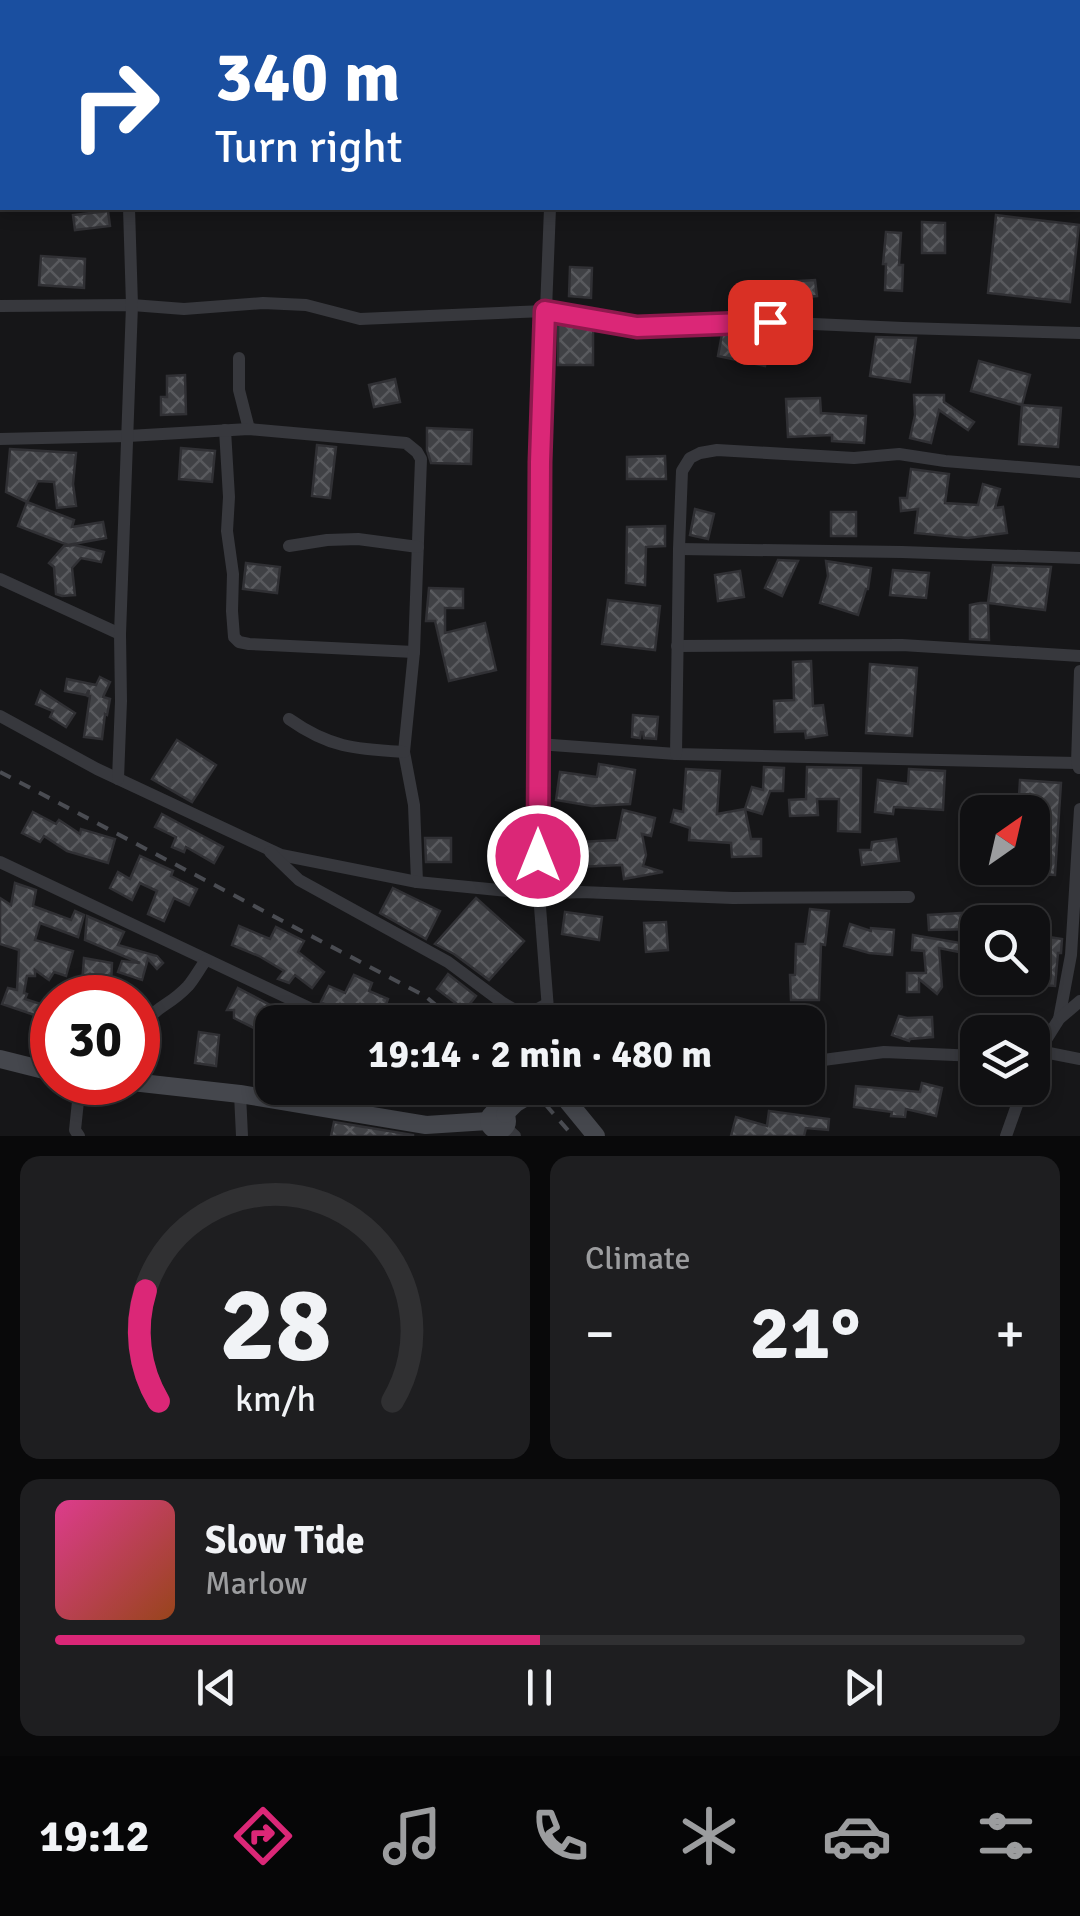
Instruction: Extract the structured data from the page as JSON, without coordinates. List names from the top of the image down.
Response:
{
  "north": "top right",
  "page": {
    "turn": ["340 m", "Turn right"],
    "limit": "30",
    "trip": "19:14 · 2 min · 480 m",
    "tile": "Climate",
    "heat": ["−", "21°", "+"],
    "song": ["Slow Tide", "Marlow"],
    "tabs": "19:12",
    "gauge": ["28", "km/h"]
  }
}
